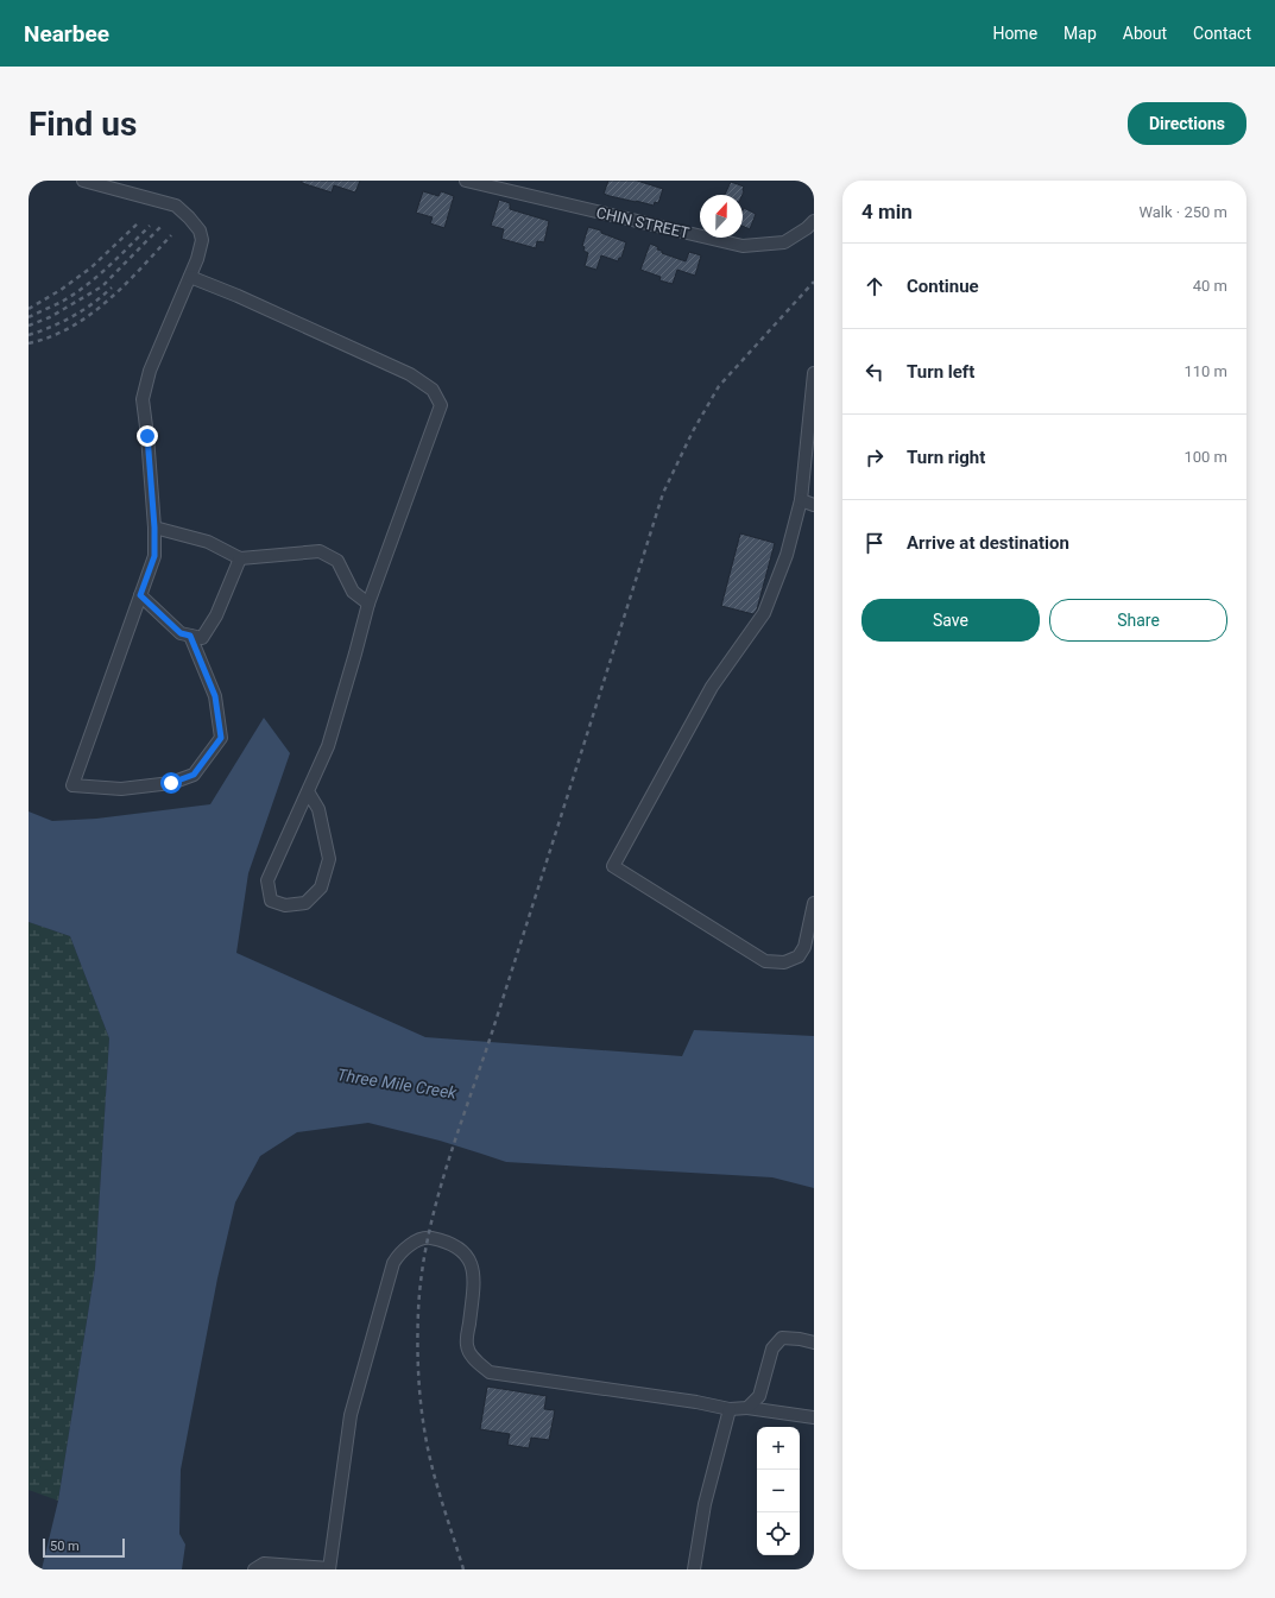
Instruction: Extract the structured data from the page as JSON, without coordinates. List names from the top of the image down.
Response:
{
  "streets": {
    "street": ["CHIN STREET"]
  },
  "water": ["Three Mile Creek"],
  "scale_bar": "50 m",
  "north": "top",
  "page": {
    "header": "Nearbee",
    "nav": [
      "Home",
      "Map",
      "About",
      "Contact"
    ],
    "buttons": [
      "Directions",
      ["Save", "Share"]
    ],
    "title": "Find us",
    "heading": ["4 min", "Walk · 250 m"],
    "list": [
      ["Continue", "40 m"],
      ["Turn left", "110 m"],
      ["Turn right", "100 m"],
      "Arrive at destination"
    ],
    "map_buttons": ["+", "−"],
    "scale": "50 m"
  }
}
